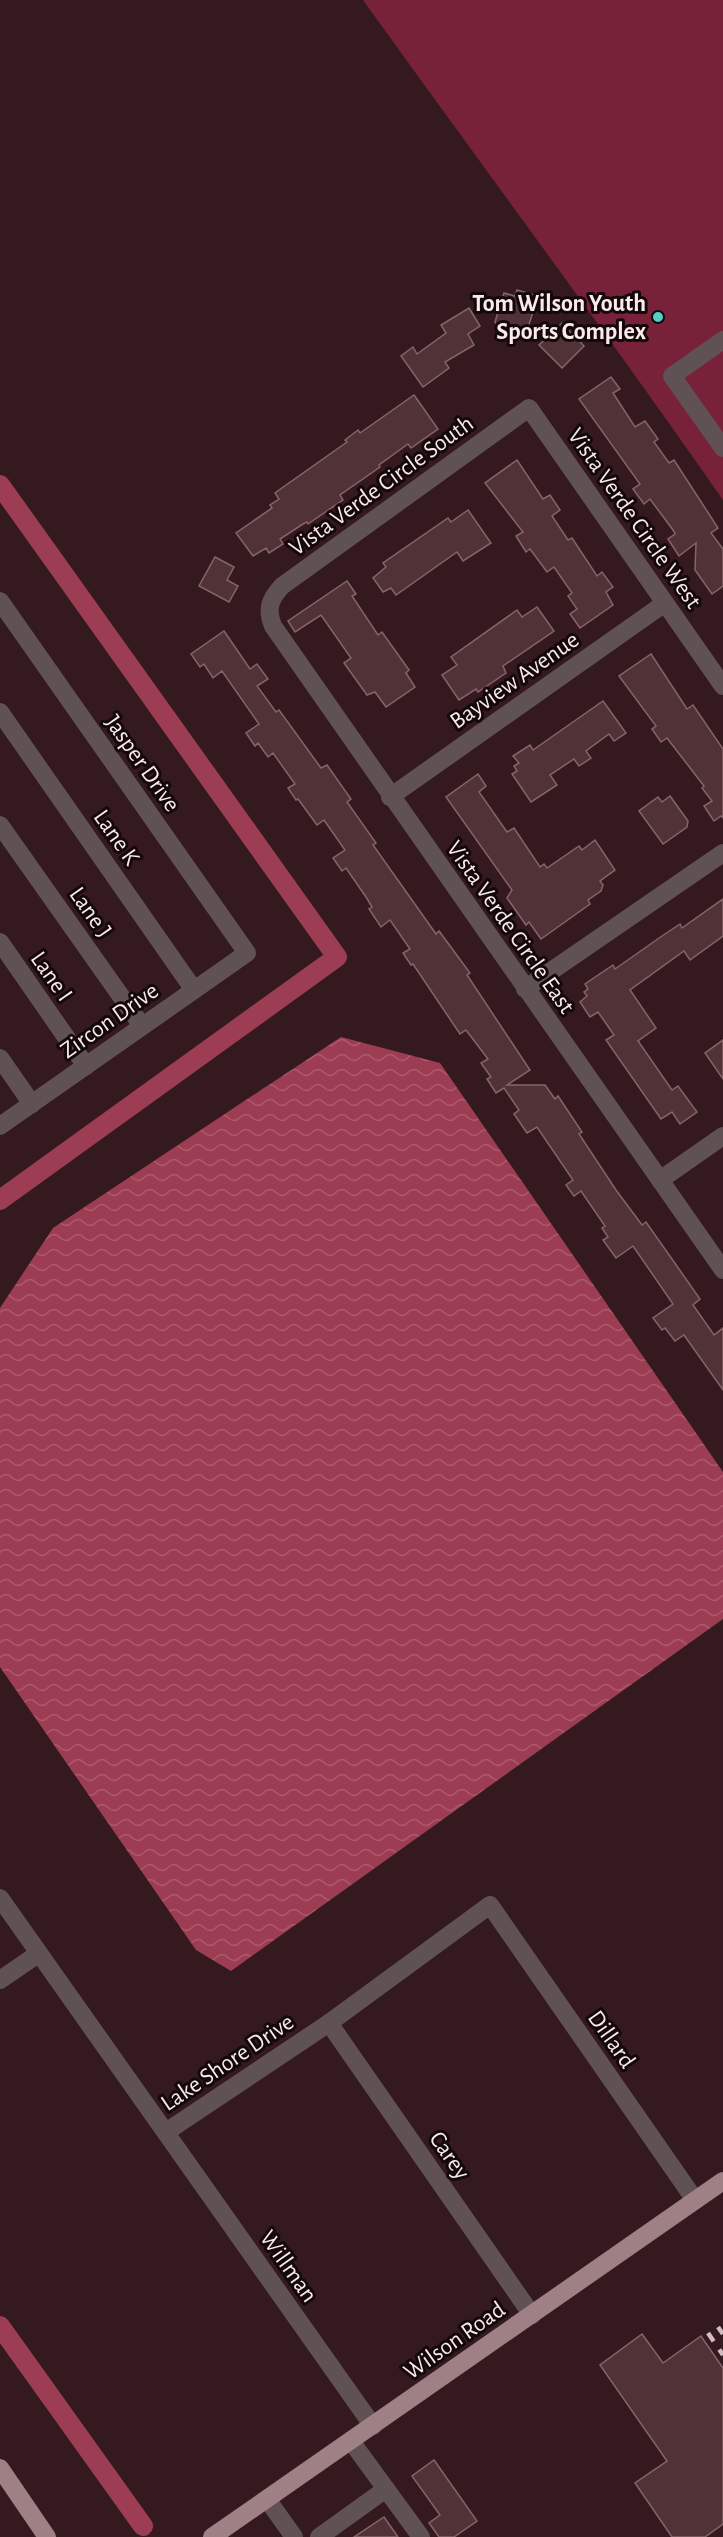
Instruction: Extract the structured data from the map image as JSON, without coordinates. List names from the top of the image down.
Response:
{
  "streets": {
    "main road": ["Wilson Road"],
    "street": [
      "Vista Verde Circle South",
      "Vista Verde Circle West",
      "Bayview Avenue",
      "Jasper Drive",
      "Lane K",
      "Lane J",
      "Vista Verde Circle East",
      "Lane I",
      "Zircon Drive",
      "Dillard",
      "Lake Shore Drive",
      "Carey",
      "Willman"
    ]
  },
  "crossings": [
    ["Vista Verde Circle South", "Vista Verde Circle West"],
    ["Vista Verde Circle South", "Vista Verde Circle East"],
    ["Vista Verde Circle West", "Bayview Avenue"],
    ["Bayview Avenue", "Vista Verde Circle East"],
    ["Jasper Drive", "Zircon Drive"],
    ["Lane K", "Zircon Drive"],
    ["Lane J", "Zircon Drive"],
    ["Lane I", "Zircon Drive"],
    ["Dillard", "Lake Shore Drive"],
    ["Dillard", "Wilson Road"],
    ["Lake Shore Drive", "Carey"],
    ["Lake Shore Drive", "Willman"],
    ["Carey", "Wilson Road"],
    ["Willman", "Wilson Road"]
  ],
  "places": ["Tom Wilson Youth Sports Complex"]
}
